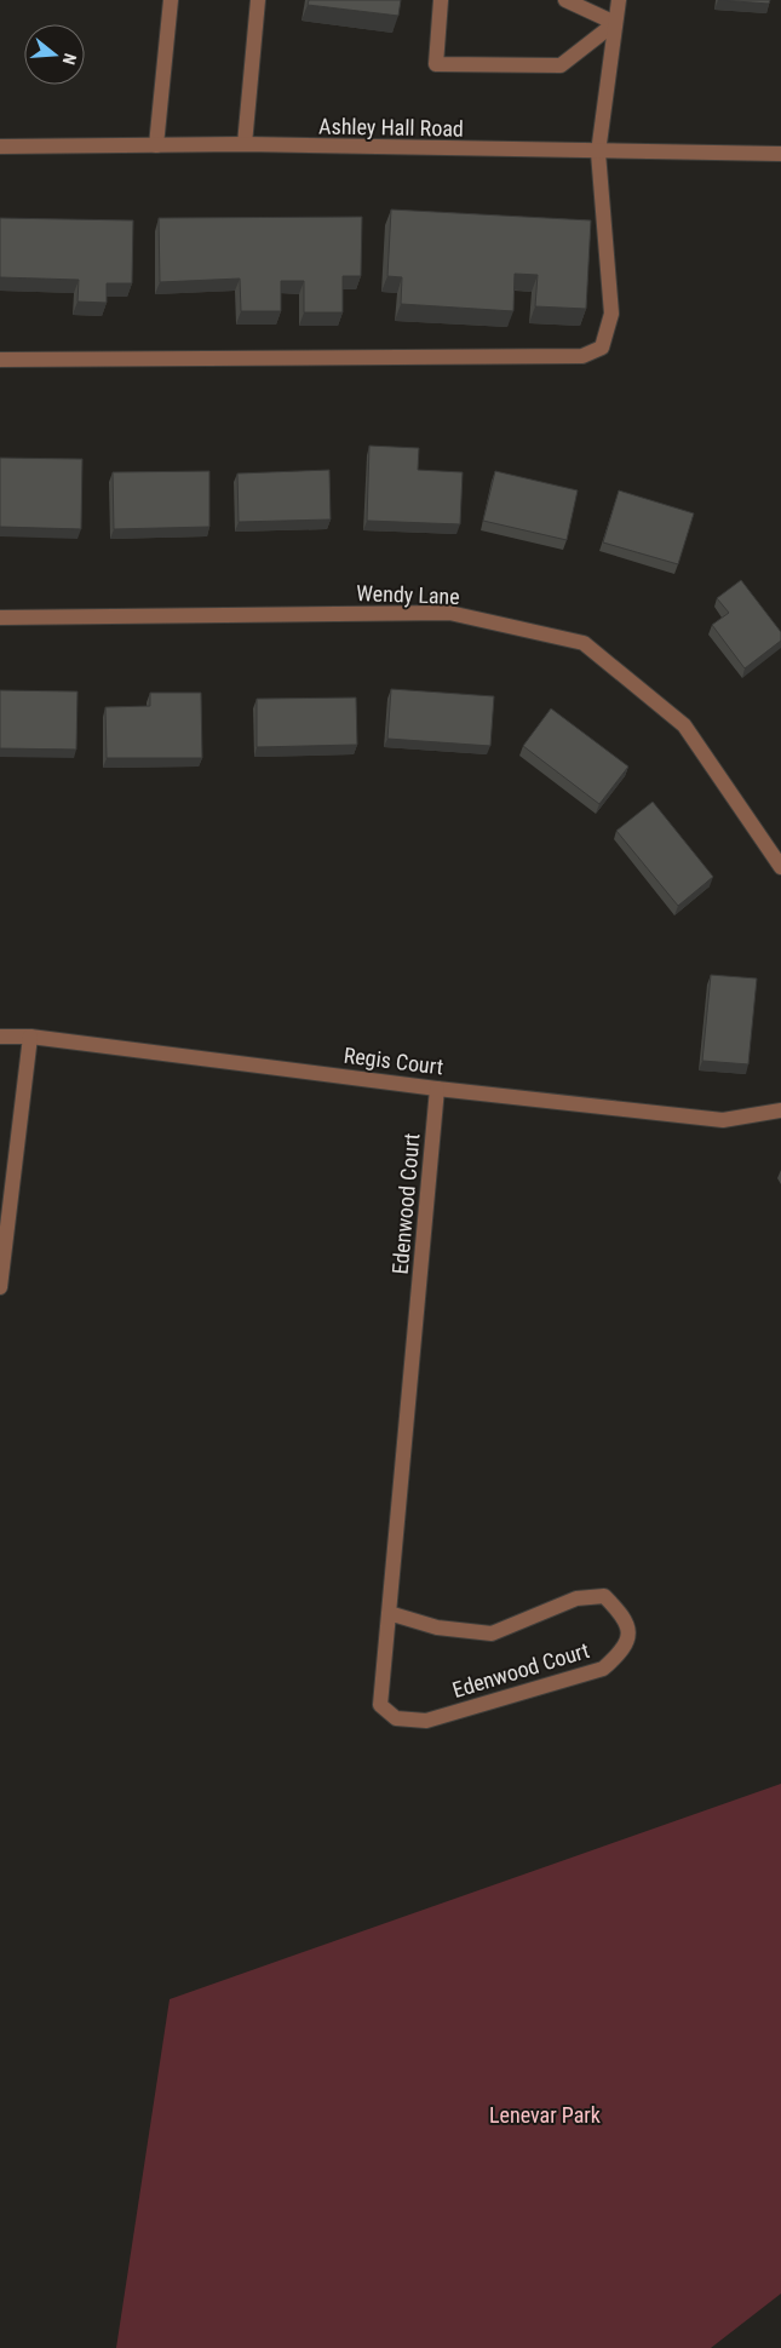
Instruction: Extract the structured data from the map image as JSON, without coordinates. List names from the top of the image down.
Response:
{
  "streets": {
    "street": [
      "Ashley Hall Road",
      "Wendy Lane",
      "Regis Court",
      "Edenwood Court"
    ]
  },
  "crossings": [
    ["Regis Court", "Edenwood Court"]
  ],
  "parks": ["Lenevar Park"],
  "north": "right"
}
